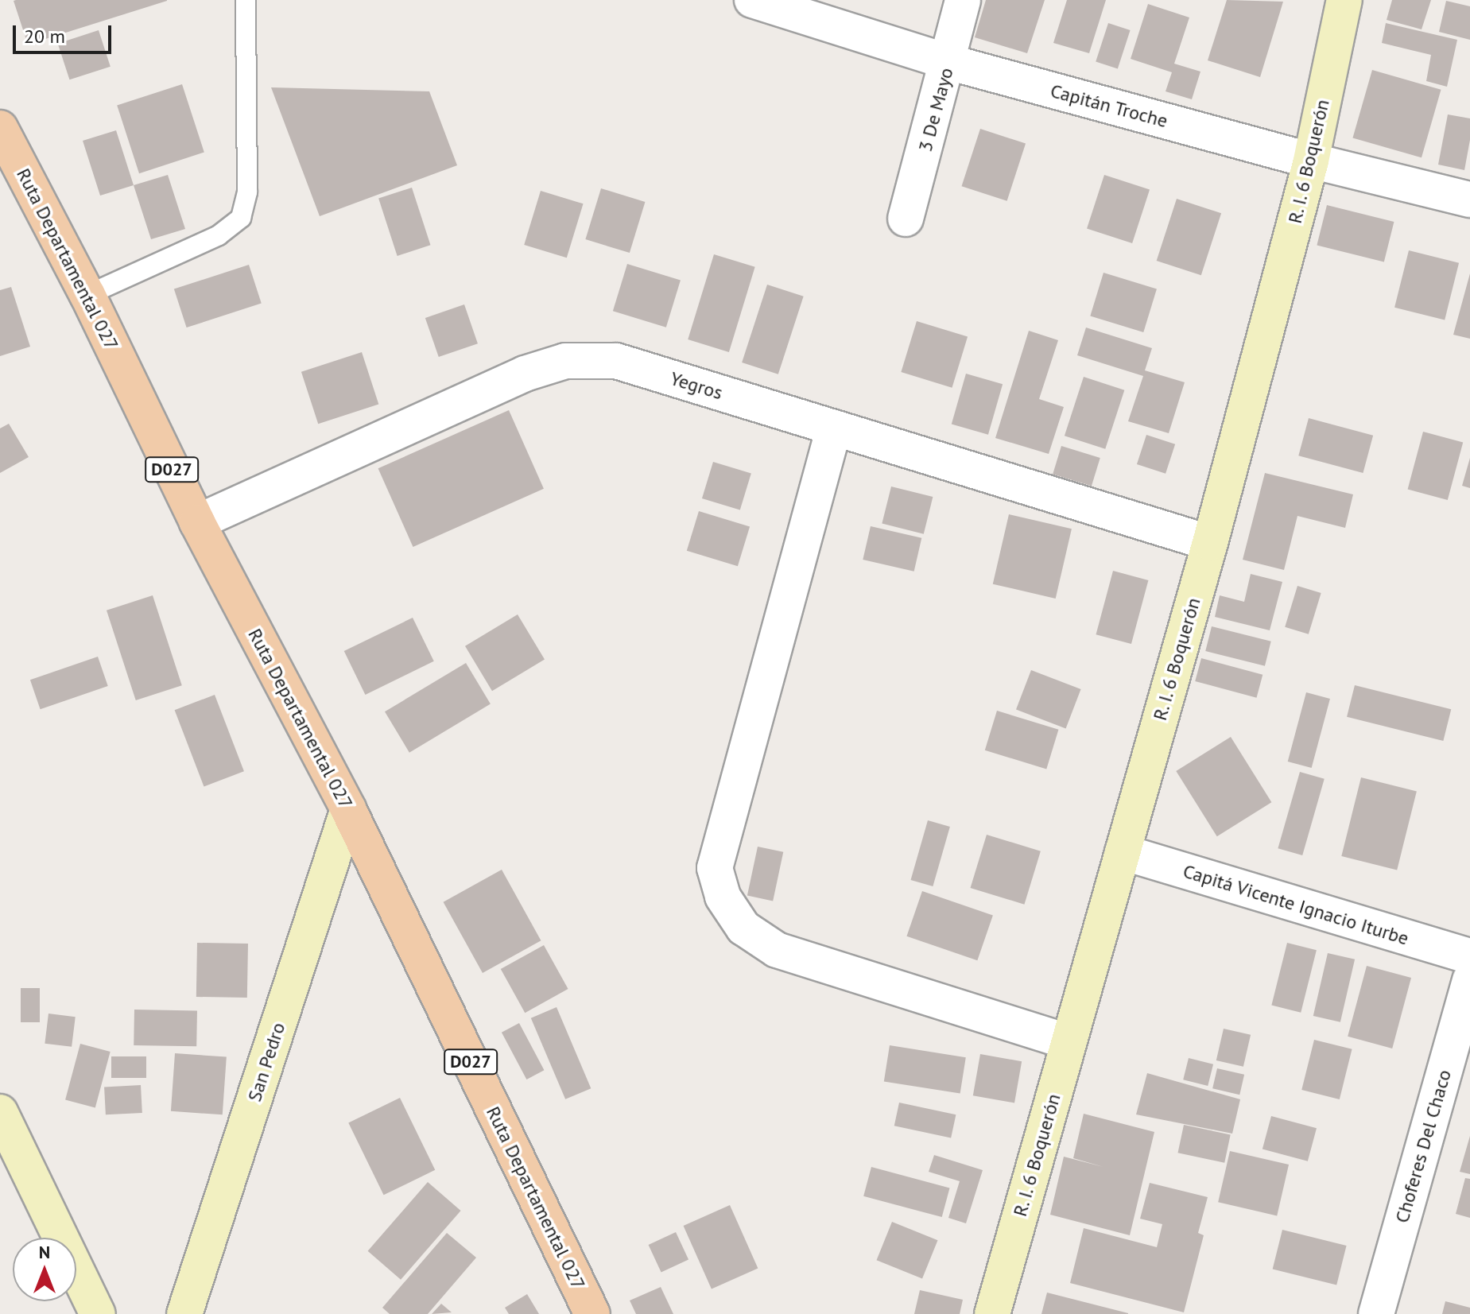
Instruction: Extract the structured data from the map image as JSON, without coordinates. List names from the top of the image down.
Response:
{
  "streets": {
    "main road": ["Ruta Departamental 027", "D027"],
    "street": [
      "Capitán Troche",
      "3 De Mayo",
      "R. I. 6 Boquerón",
      "Yegros",
      "Capitá Vicente Ignacio Iturbe",
      "San Pedro",
      "Choferes Del Chaco"
    ]
  },
  "crossings": [
    ["Capitán Troche", "3 De Mayo"],
    ["Capitán Troche", "R. I. 6 Boquerón"],
    ["R. I. 6 Boquerón", "Yegros"],
    ["R. I. 6 Boquerón", "Capitá Vicente Ignacio Iturbe"],
    ["Ruta Departamental 027", "Yegros"],
    ["Ruta Departamental 027", "San Pedro"]
  ],
  "scale_bar": "20 m",
  "north": "top"
}
